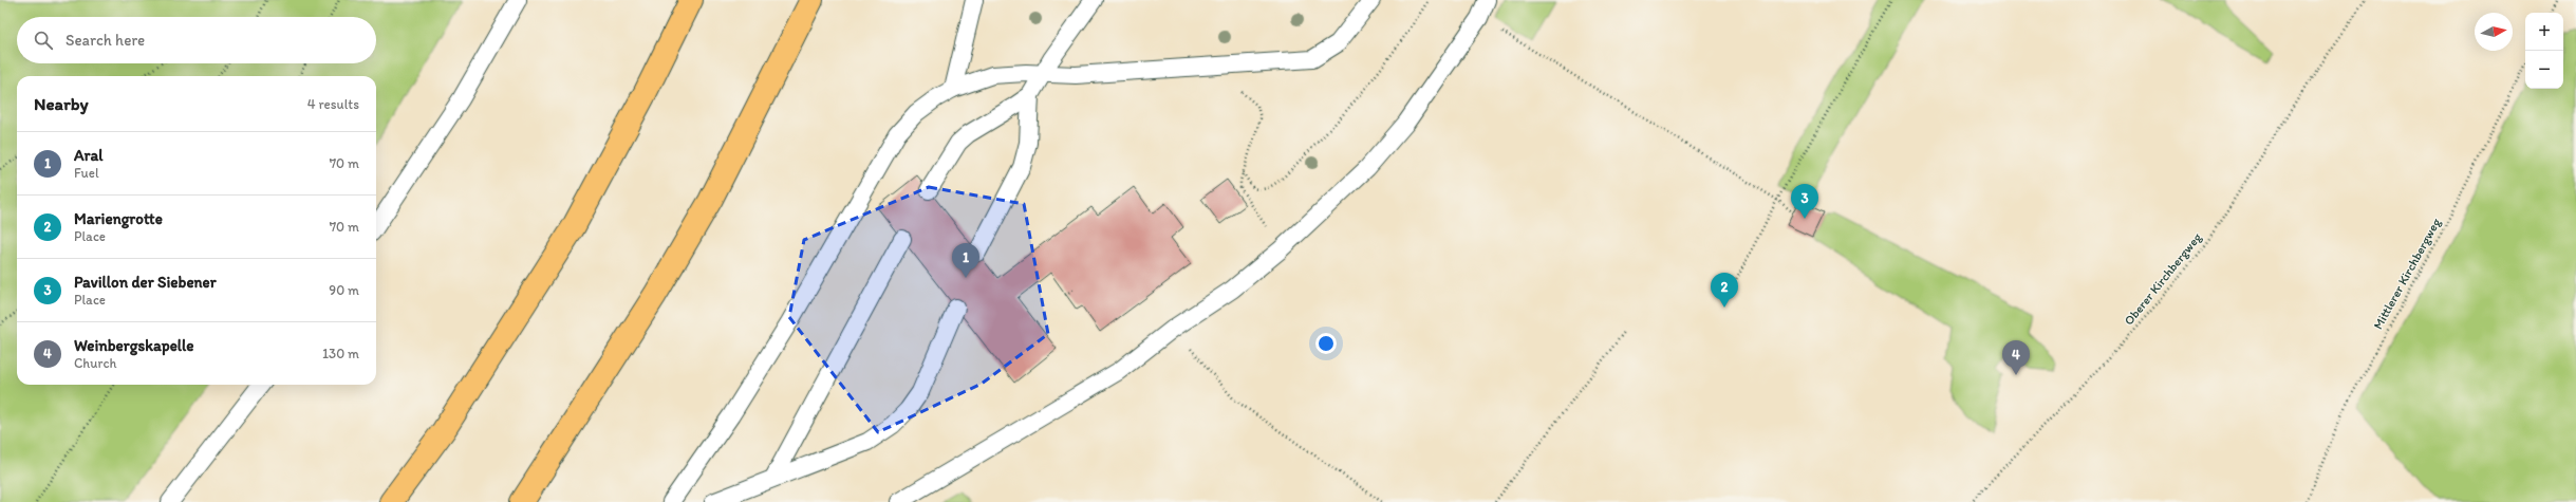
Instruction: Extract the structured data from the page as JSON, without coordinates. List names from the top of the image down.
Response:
{
  "streets": {
    "path": ["Mittlerer Kirchbergweg", "Oberer Kirchbergweg"]
  },
  "north": "right",
  "page": {
    "map_buttons": ["+", "−"],
    "search": "Search here",
    "heading": ["Nearby", "4 results"],
    "list": [
      {
        "mark": "1",
        "name": "Aral",
        "note": "Fuel",
        "value": "70 m"
      },
      {
        "mark": "2",
        "name": "Mariengrotte",
        "note": "Place",
        "value": "70 m"
      },
      {
        "mark": "3",
        "name": "Pavillon der Siebener",
        "note": "Place",
        "value": "90 m"
      },
      {
        "mark": "4",
        "name": "Weinbergskapelle",
        "note": "Church",
        "value": "130 m"
      }
    ],
    "pins": [
      "3",
      "1",
      "2",
      "4"
    ]
  }
}
